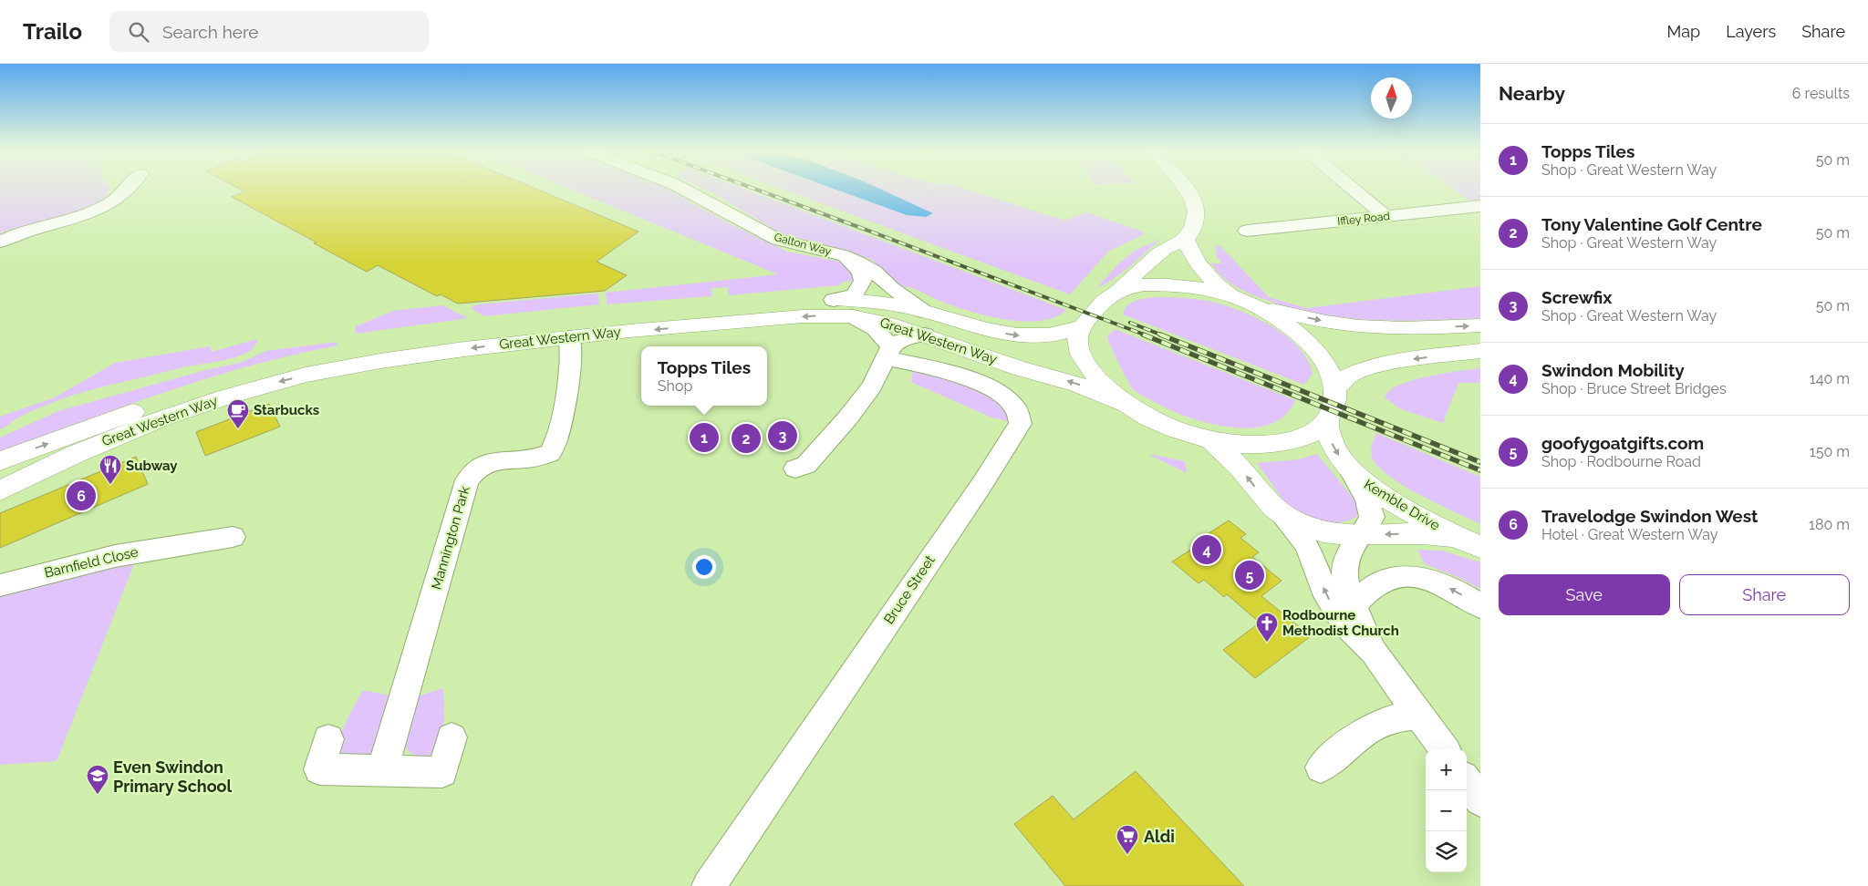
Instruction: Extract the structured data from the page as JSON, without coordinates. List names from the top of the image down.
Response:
{
  "streets": {
    "main road": ["Great Western Way", "Kemble Drive"],
    "street": [
      "Iffley Road",
      "Galton Way",
      "Mannington Park",
      "Barnfield Close",
      "Bruce Street"
    ]
  },
  "crossings": [
    ["Galton Way", "Great Western Way"],
    ["Great Western Way", "Mannington Park"]
  ],
  "places": {
    "cafe": ["Starbucks"],
    "restaurant": ["Subway"],
    "church": ["Rodbourne Methodist Church"],
    "school or university": ["Even Swindon Primary School"],
    "supermarket": ["Aldi"]
  },
  "north": "top",
  "page": {
    "header": "Trailo",
    "search": "Search here",
    "nav": ["Map", "Layers", "Share"],
    "heading": ["Nearby", "6 results"],
    "list": [
      {
        "mark": "1",
        "name": "Topps Tiles",
        "note": "Shop · Great Western Way",
        "value": "50 m"
      },
      {
        "mark": "2",
        "name": "Tony Valentine Golf Centre",
        "note": "Shop · Great Western Way",
        "value": "50 m"
      },
      {
        "mark": "3",
        "name": "Screwfix",
        "note": "Shop · Great Western Way",
        "value": "50 m"
      },
      {
        "mark": "4",
        "name": "Swindon Mobility",
        "note": "Shop · Bruce Street Bridges",
        "value": "140 m"
      },
      {
        "mark": "5",
        "name": "goofygoatgifts.com",
        "note": "Shop · Rodbourne Road",
        "value": "150 m"
      },
      {
        "mark": "6",
        "name": "Travelodge Swindon West",
        "note": "Hotel · Great Western Way",
        "value": "180 m"
      }
    ],
    "popup": ["Topps Tiles", "Shop"],
    "pins": [
      "3",
      "1",
      "2",
      "6",
      "4",
      "5"
    ],
    "buttons": ["Save", "Share"],
    "map_buttons": ["+", "−"]
  }
}
